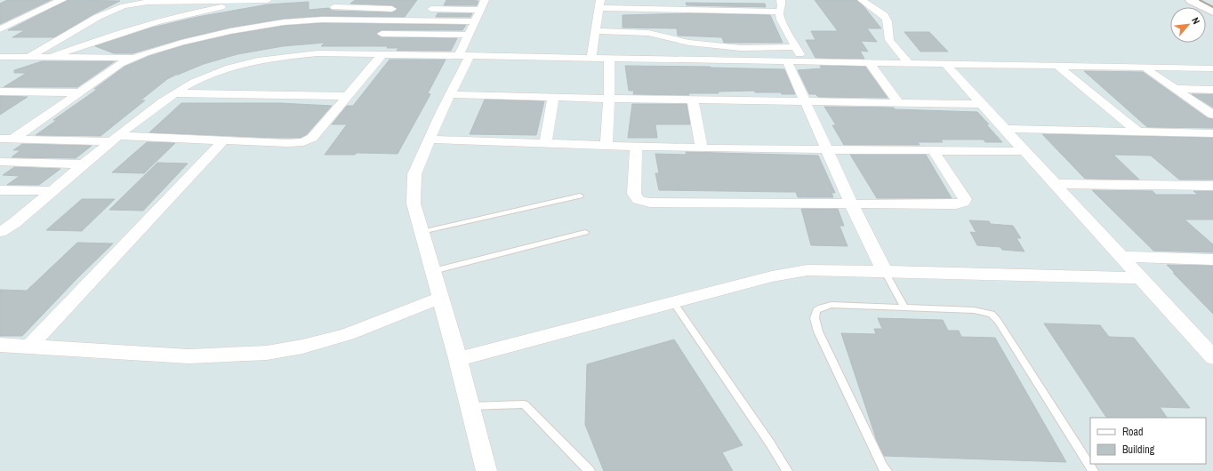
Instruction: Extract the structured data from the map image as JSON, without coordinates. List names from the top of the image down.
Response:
{
  "legend": ["Road", "Building"],
  "north": "top right"
}
